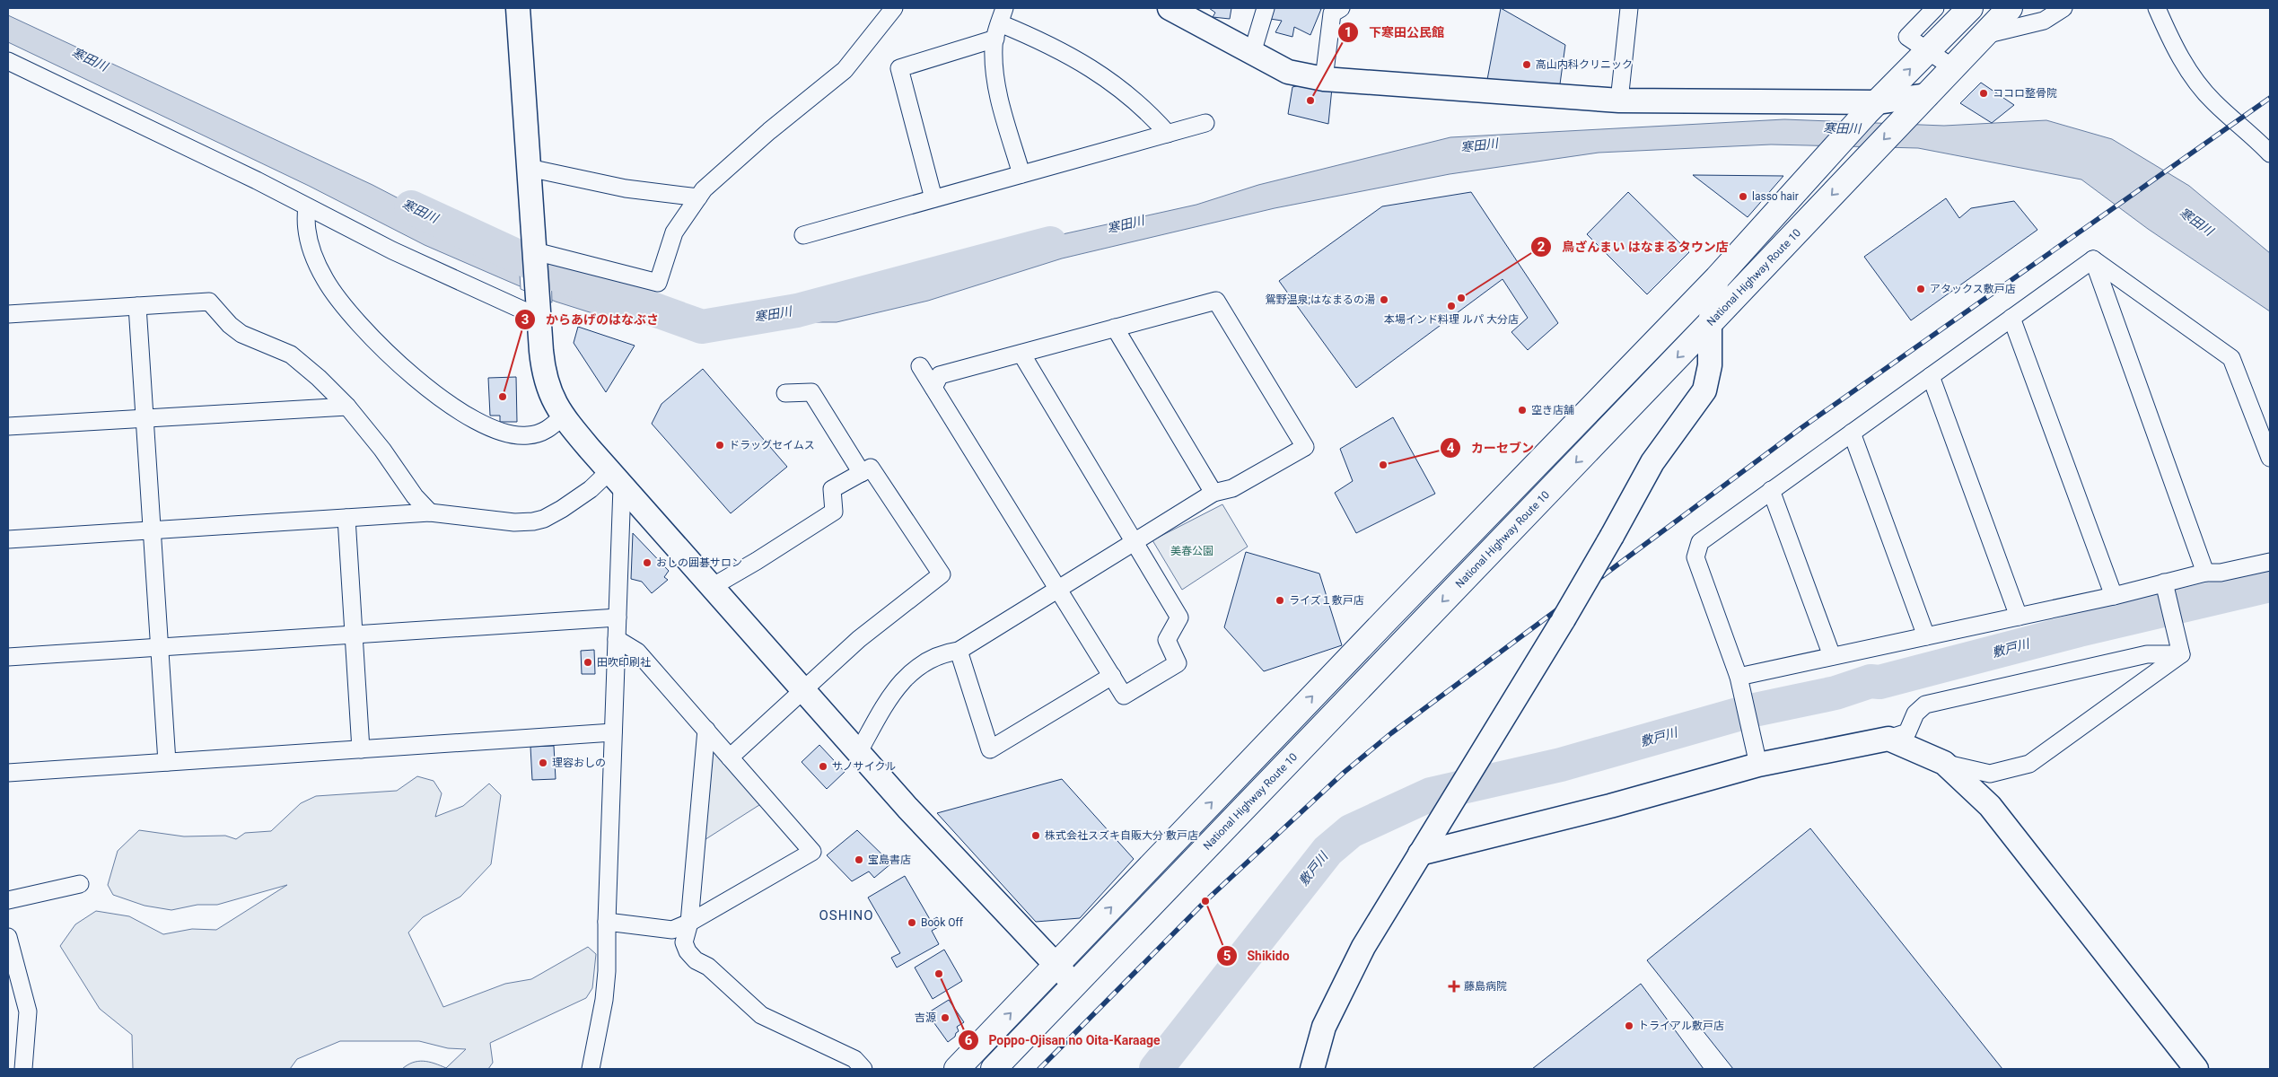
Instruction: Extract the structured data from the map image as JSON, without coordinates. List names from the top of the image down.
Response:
{
  "streets": {
    "highway": ["National Highway Route 10"]
  },
  "districts": ["OSHINO"],
  "water": ["寒田川", "敷戸川"],
  "parks": ["美春公園"],
  "places": {
    "other": [
      "高山内科クリニック",
      "ココロ整骨院",
      "下寒田公民館",
      "lasso hair",
      "アタックス敷戸店",
      "鳥ざんまい はなまるタウン店",
      "鴛野温泉;はなまるの湯",
      "本場インド料理 ルパ 大分店",
      "からあげのはなぶさ",
      "空き店舗",
      "ドラッグセイムス",
      "カーセブン",
      "おしの囲碁サロン",
      "ライズ１敷戸店",
      "田吹印刷社",
      "理容おしの",
      "サノサイクル",
      "株式会社スズキ自販大分 敷戸店",
      "宝島書店",
      "Shikido",
      "Book Off",
      "Poppo-Ojisan no Oita-Karaage",
      "吉源",
      "トライアル敷戸店"
    ],
    "health": ["藤島病院"]
  }
}
